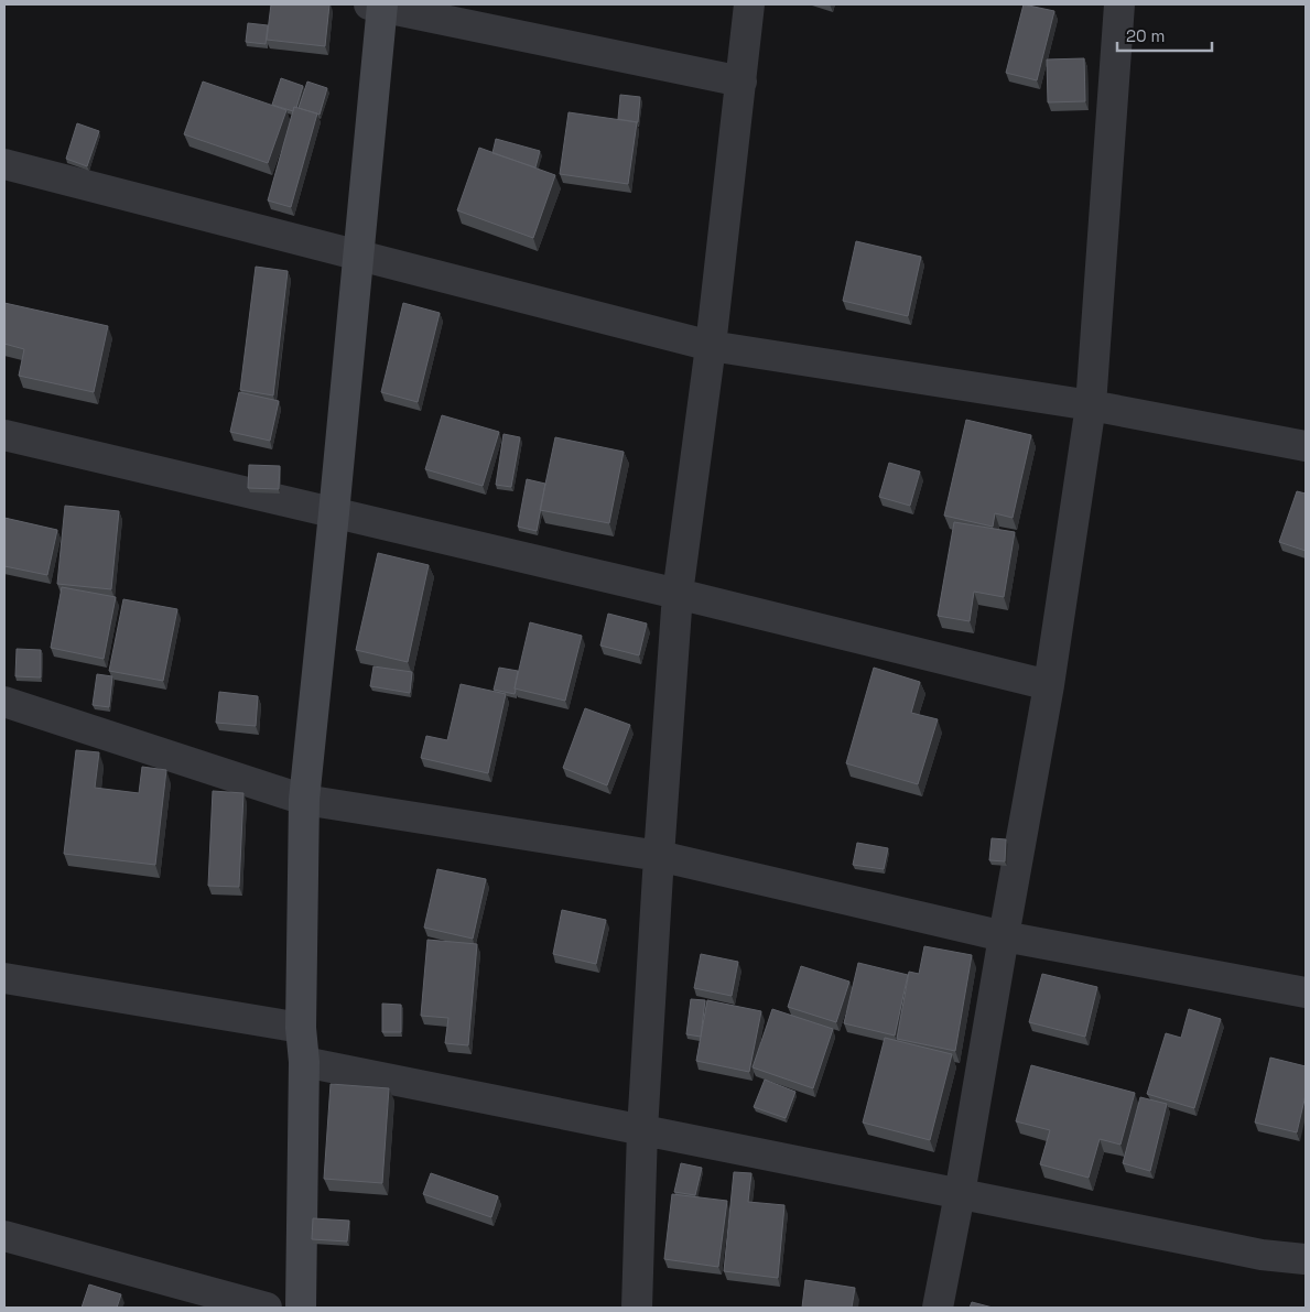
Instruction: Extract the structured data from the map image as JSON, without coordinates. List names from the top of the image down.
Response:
{
  "scale_bar": "20 m"
}
